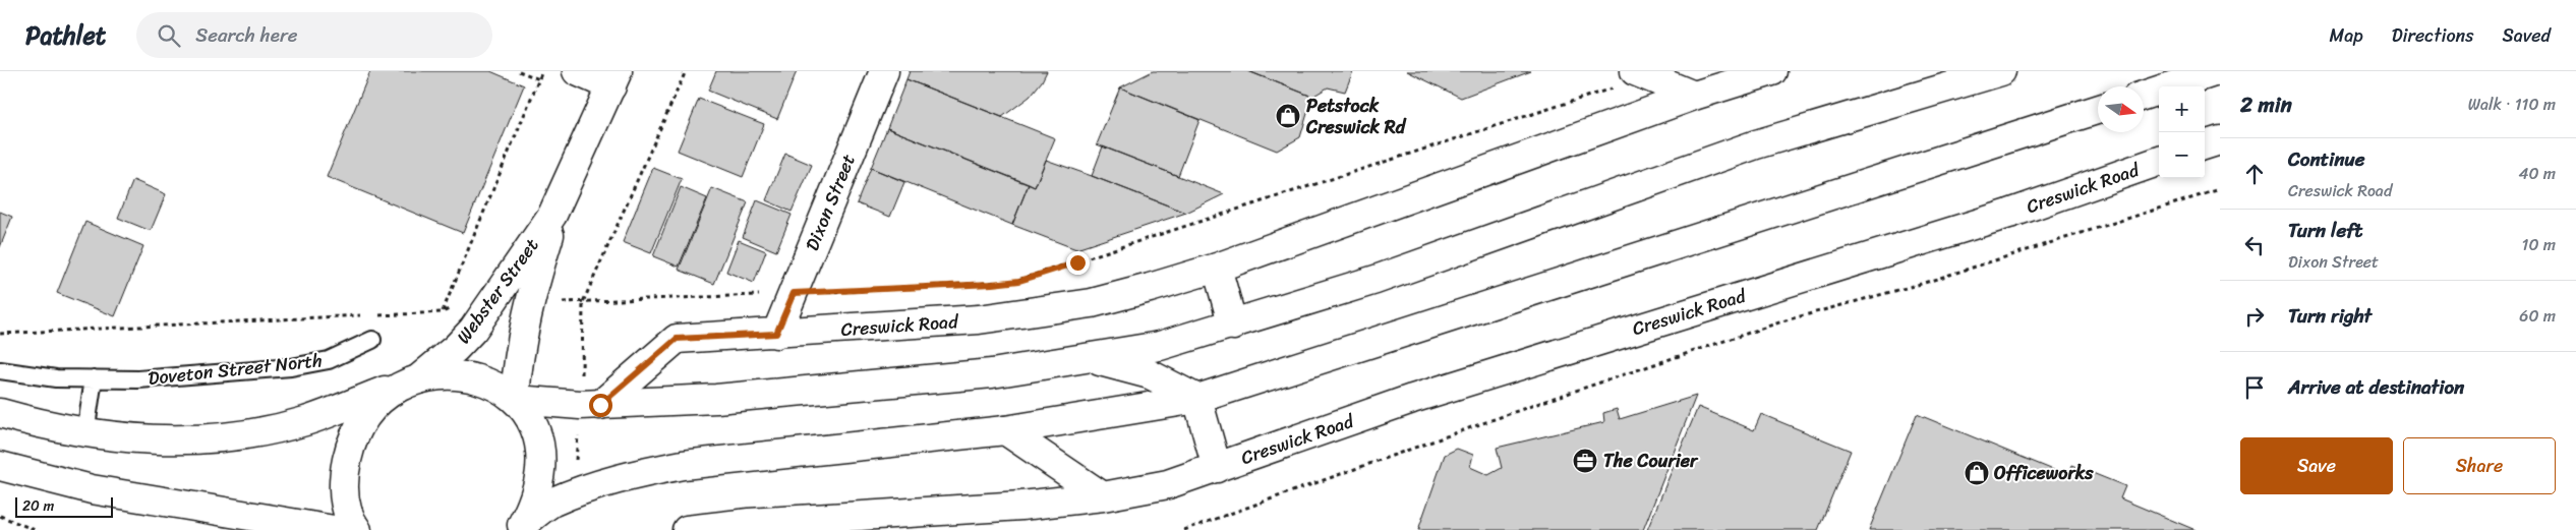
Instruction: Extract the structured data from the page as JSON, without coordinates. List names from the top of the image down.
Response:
{
  "streets": {
    "main road": ["Creswick Road", "Dixon Street", "Webster Street"],
    "lane": ["Doveton Street North"]
  },
  "crossings": [
    ["Creswick Road", "Dixon Street"]
  ],
  "places": {
    "shop": ["Petstock Creswick Rd", "Officeworks"],
    "office": ["The Courier"]
  },
  "scale_bar": "20 m",
  "north": "right",
  "page": {
    "header": "Pathlet",
    "search": "Search here",
    "nav": ["Map", "Directions", "Saved"],
    "heading": ["2 min", "Walk · 110 m"],
    "map_buttons": ["+", "−"],
    "list": [
      ["Continue", "Creswick Road", "40 m"],
      ["Turn left", "Dixon Street", "10 m"],
      ["Turn right", "60 m"],
      "Arrive at destination"
    ],
    "buttons": ["Save", "Share"],
    "scale": "20 m"
  }
}
